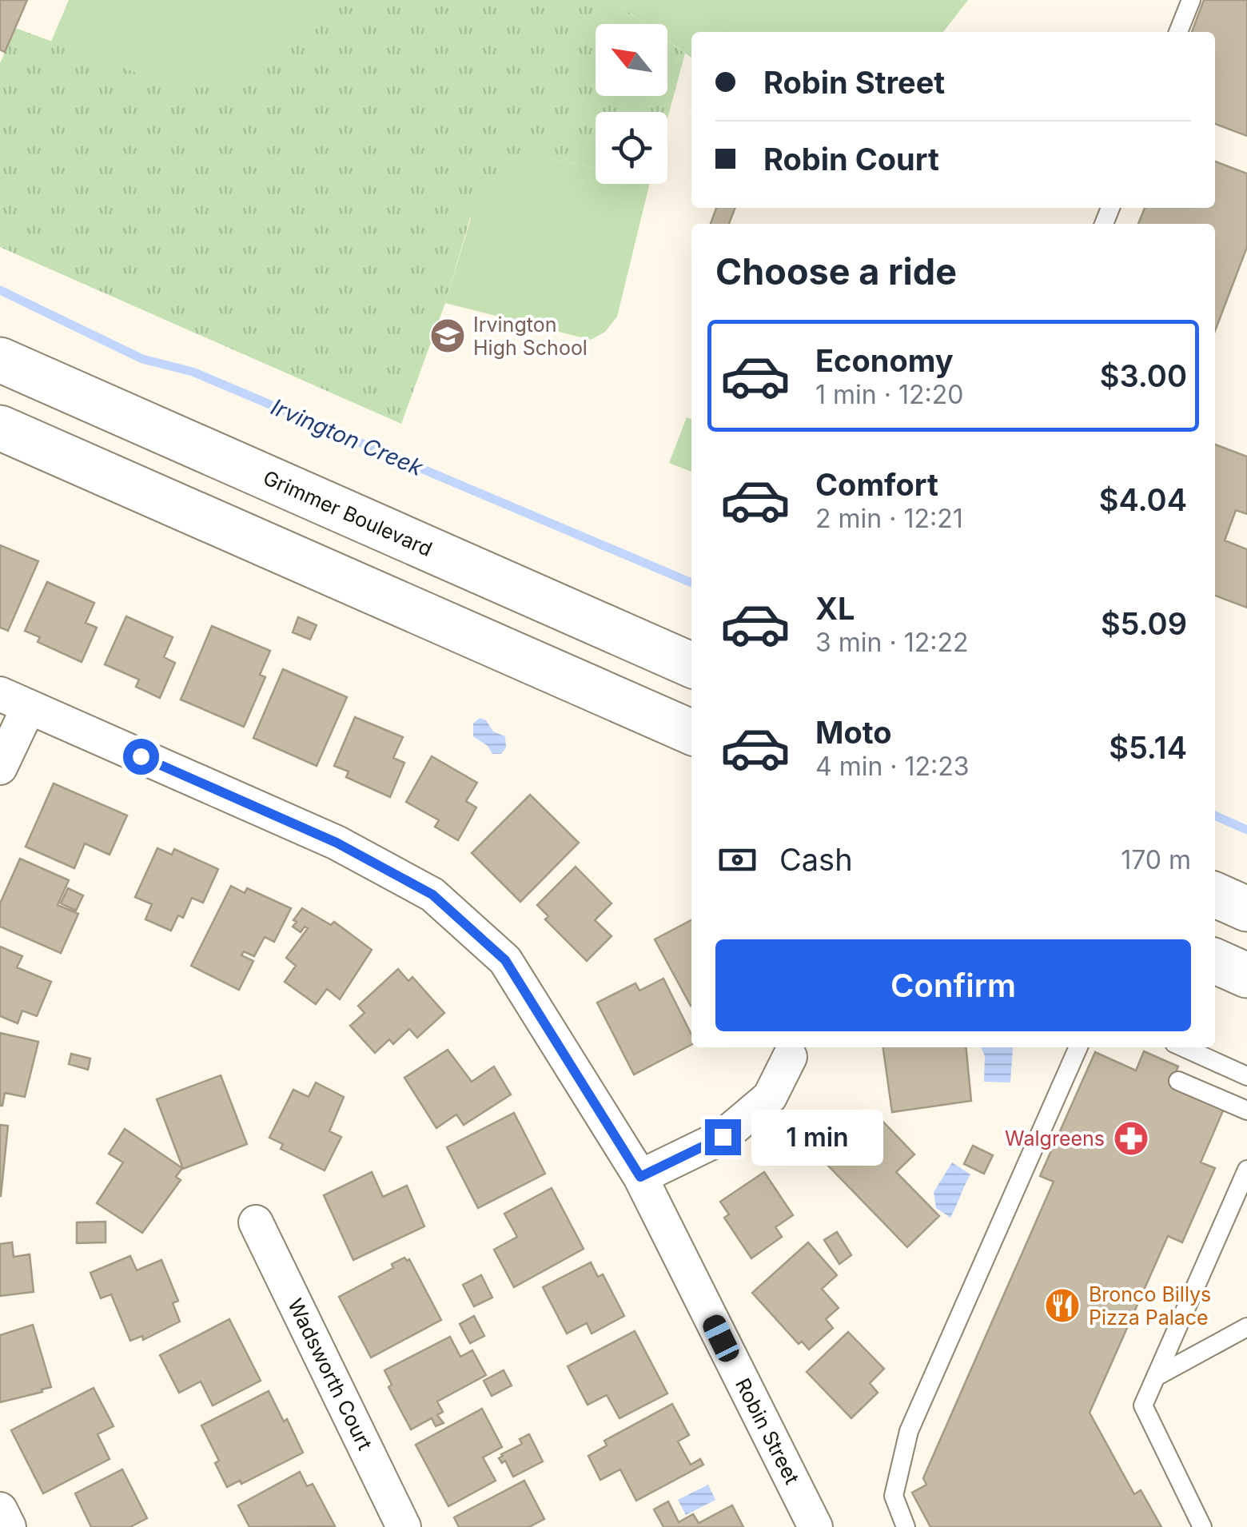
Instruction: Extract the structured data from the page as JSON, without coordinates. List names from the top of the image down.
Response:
{
  "streets": {
    "main road": ["Grimmer Boulevard"],
    "street": ["Wadsworth Court", "Robin Street"]
  },
  "water": ["Irvington Creek"],
  "places": {
    "school or university": ["Irvington High School"],
    "pharmacy": ["Walgreens"],
    "restaurant": ["Bronco Billys Pizza Palace"]
  },
  "north": "top left",
  "page": {
    "banner": ["Robin Street", "Robin Court"],
    "heading": "Choose a ride",
    "list": [
      {
        "name": "Economy",
        "note": "1 min · 12:20",
        "value": "$3.00"
      },
      {
        "name": "Comfort",
        "note": "2 min · 12:21",
        "value": "$4.04"
      },
      {
        "name": "XL",
        "note": "3 min · 12:22",
        "value": "$5.09"
      },
      {
        "name": "Moto",
        "note": "4 min · 12:23",
        "value": "$5.14"
      }
    ],
    "pay": ["Cash", "170 m"],
    "buttons": "Confirm",
    "bubble": "1 min"
  }
}
